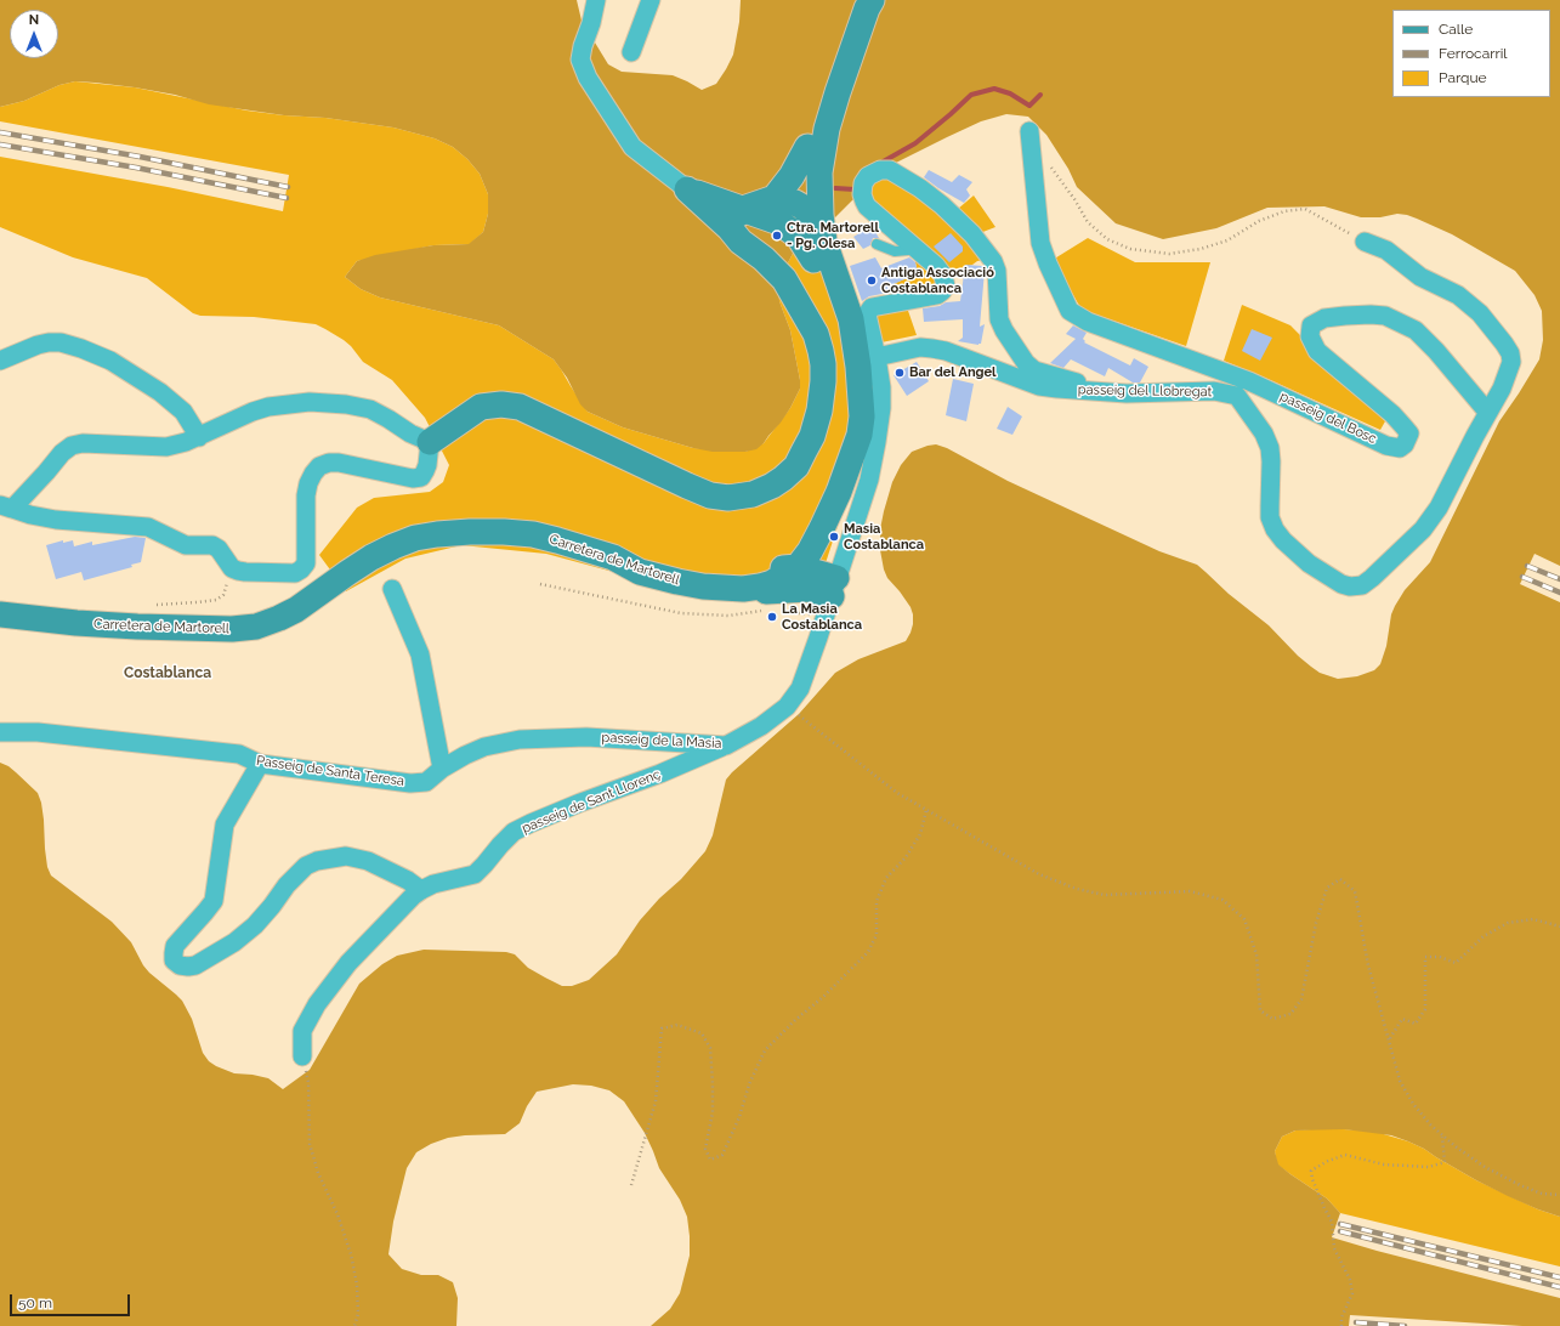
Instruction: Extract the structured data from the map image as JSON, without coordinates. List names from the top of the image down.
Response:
{
  "streets": {
    "main road": ["Carretera de Martorell"],
    "street": [
      "passeig del Llobregat",
      "passeig del Bosc",
      "passeig de la Masia",
      "Passeig de Santa Teresa",
      "passeig de Sant Llorenç"
    ]
  },
  "crossings": [
    ["Carretera de Martorell", "passeig de la Masia"],
    ["passeig de la Masia", "Passeig de Santa Teresa"],
    ["passeig de la Masia", "passeig de Sant Llorenç"]
  ],
  "districts": ["Costablanca"],
  "places": [
    "Ctra. Martorell - Pg. Olesa",
    "Antiga Associació Costablanca",
    "Bar del Angel",
    "Masia Costablanca",
    "La Masia Costablanca"
  ],
  "legend": ["Calle", "Ferrocarril", "Parque"],
  "scale_bar": "50 m",
  "north": "top"
}
